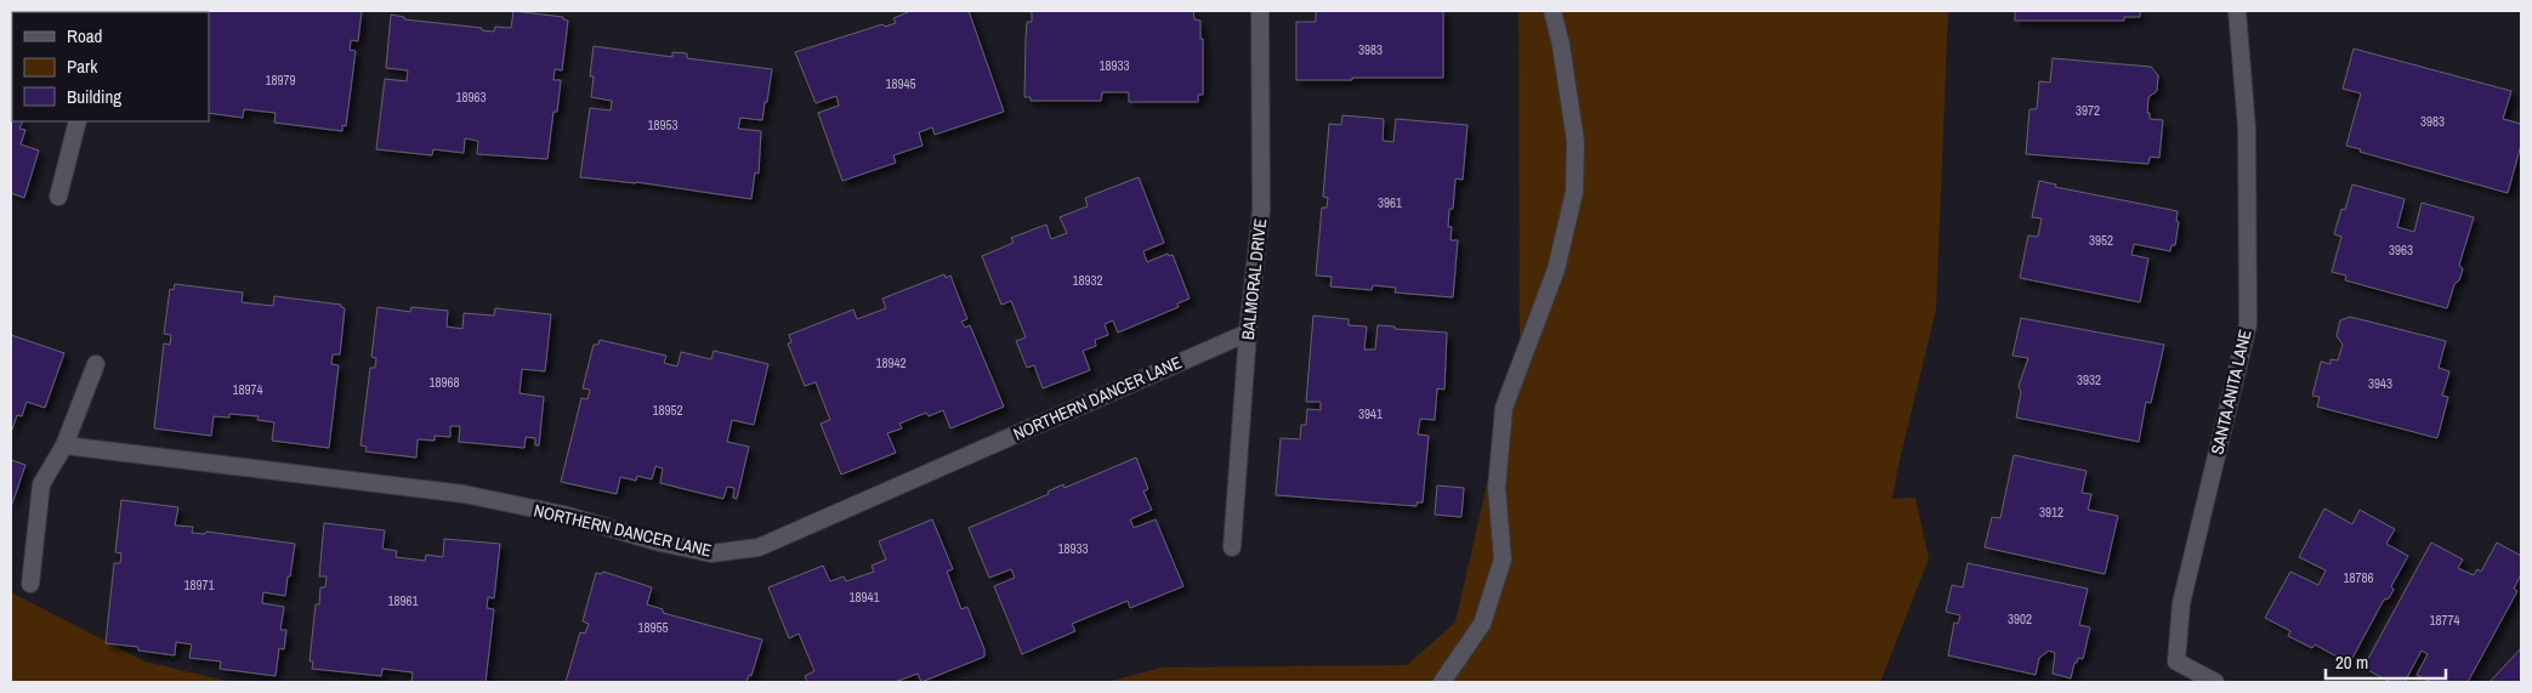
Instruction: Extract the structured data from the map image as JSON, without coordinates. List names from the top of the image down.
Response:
{
  "streets": {
    "street": ["BALMORAL DRIVE", "SANTA ANITA LANE", "NORTHERN DANCER LANE"]
  },
  "crossings": [
    ["BALMORAL DRIVE", "NORTHERN DANCER LANE"]
  ],
  "house_numbers": [
    "3983",
    "18933",
    "18979",
    "18945",
    "18963",
    "3972",
    "3983",
    "18953",
    "3961",
    "3952",
    "3963",
    "18932",
    "18942",
    "3932",
    "18968",
    "3943",
    "18974",
    "18952",
    "3941",
    "3912",
    "18933",
    "18786",
    "18971",
    "18941",
    "18961",
    "3902",
    "18774",
    "18955"
  ],
  "legend": ["Road", "Park", "Building"],
  "scale_bar": "20 m"
}
